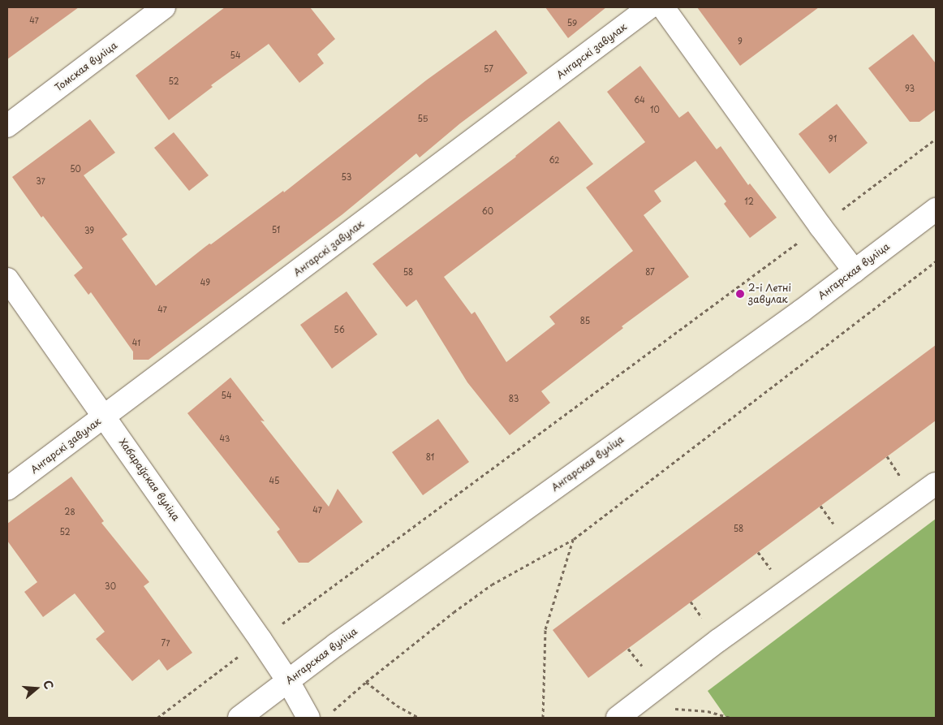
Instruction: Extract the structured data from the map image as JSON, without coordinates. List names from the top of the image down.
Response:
{
  "streets": {
    "street": [
      "Ангарскі завулак",
      "Томская вуліца",
      "Ангарская вуліца",
      "Хабараўская вуліца"
    ]
  },
  "crossings": [
    ["Ангарскі завулак", "Хабараўская вуліца"],
    ["Ангарская вуліца", "Хабараўская вуліца"]
  ],
  "places": ["2-і Летні завулак"],
  "house_numbers": [
    "47",
    "59",
    "9",
    "54",
    "57",
    "52",
    "93",
    "64",
    "10",
    "55",
    "91",
    "62",
    "50",
    "53",
    "37",
    "12",
    "60",
    "51",
    "39",
    "58",
    "87",
    "49",
    "47",
    "85",
    "56",
    "41",
    "54",
    "83",
    "43",
    "81",
    "45",
    "47",
    "28",
    "58",
    "52",
    "30",
    "77"
  ],
  "north": "right"
}
